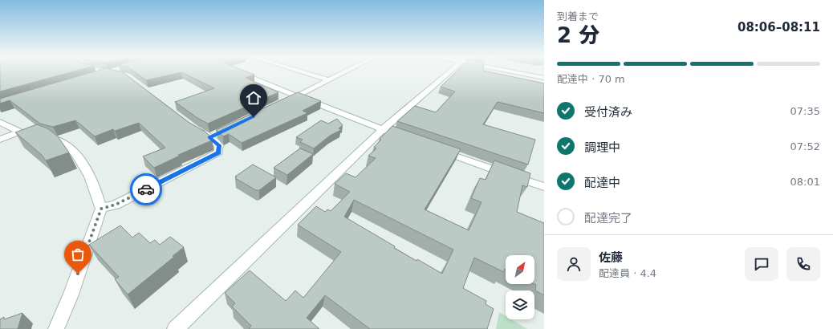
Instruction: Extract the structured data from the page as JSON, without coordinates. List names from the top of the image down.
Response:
{
  "north": "top right",
  "page": {
    "heading": ["2 分", "到着まで", "08:06–08:11"],
    "panel": ["佐藤", "配達員 · 4.4"],
    "bar": "配達中 · 70 m",
    "list": [
      ["受付済み", "07:35"],
      ["調理中", "07:52"],
      ["配達中", "08:01"],
      "配達完了"
    ]
  }
}
